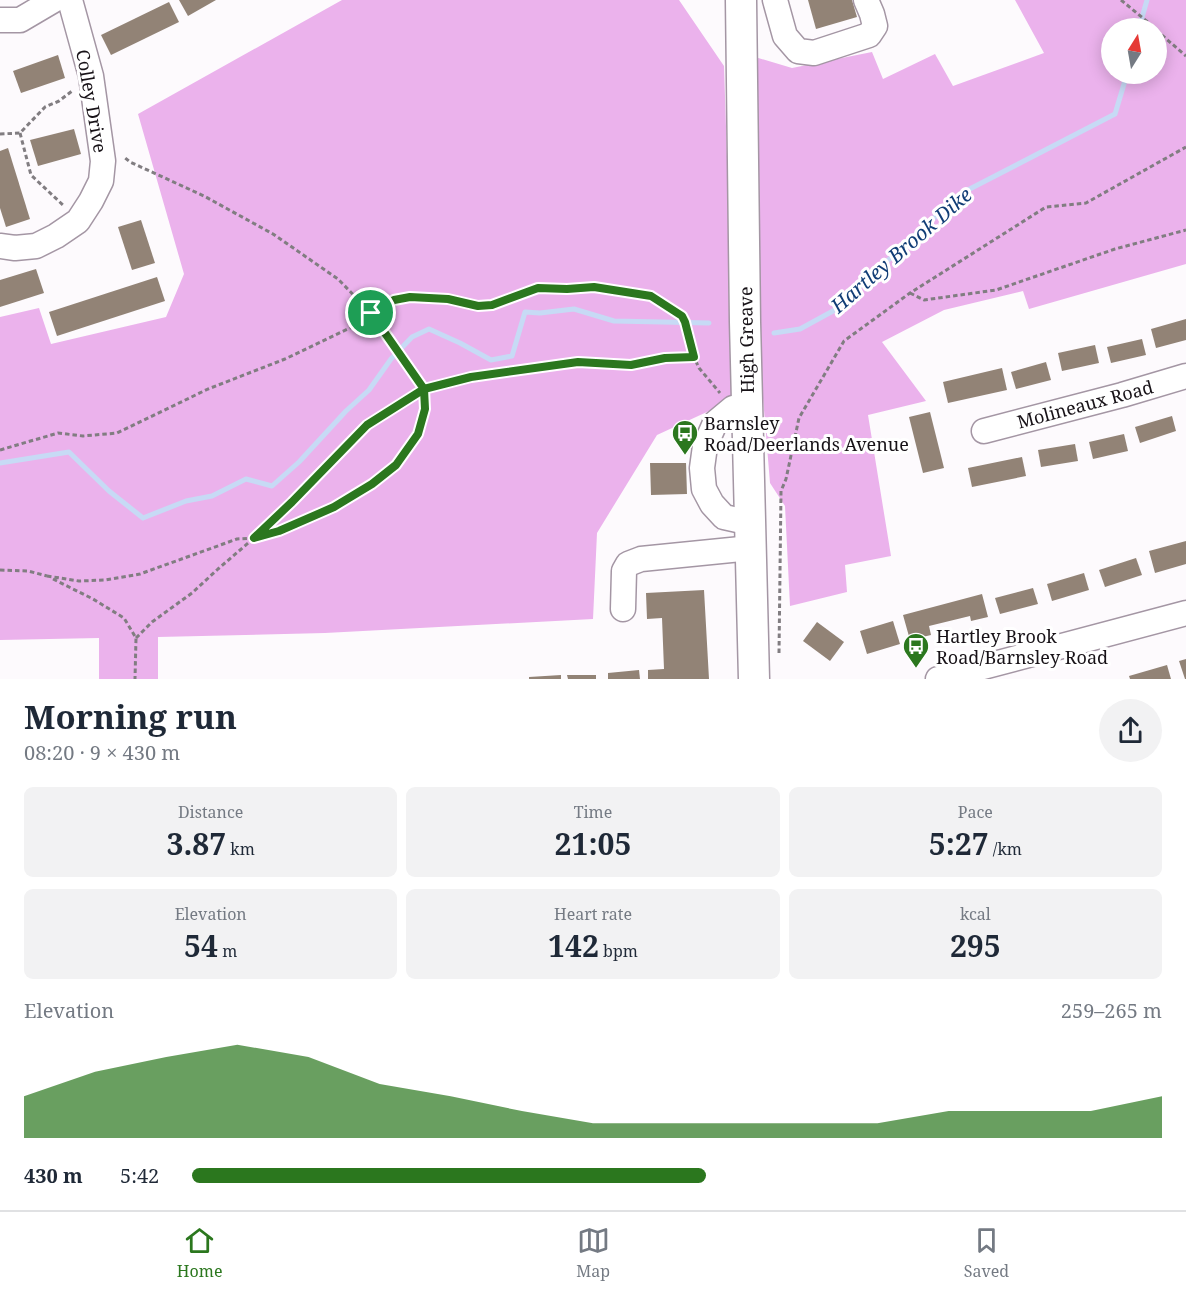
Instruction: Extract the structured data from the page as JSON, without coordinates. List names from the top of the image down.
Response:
{
  "streets": {
    "main road": ["High Greave"],
    "street": ["Colley Drive", "Molineaux Road"]
  },
  "water": ["Hartley Brook Dike"],
  "places": {
    "bus stop": ["Barnsley Road/Deerlands Avenue", "Hartley Brook Road/Barnsley Road"]
  },
  "north": "top",
  "page": {
    "heading": ["Morning run", "08:20 · 9 × 430 m"],
    "stats": [
      ["Distance", "3.87 km"],
      ["Time", "21:05"],
      ["Pace", "5:27 /km"],
      ["Elevation", "54 m"],
      ["Heart rate", "142 bpm"],
      ["kcal", "295"]
    ],
    "chart": ["Elevation", "259–265 m"],
    "list": [
      {
        "name": "430 m",
        "note": "5:42"
      }
    ],
    "tabs": ["Home", "Map", "Saved"]
  }
}
